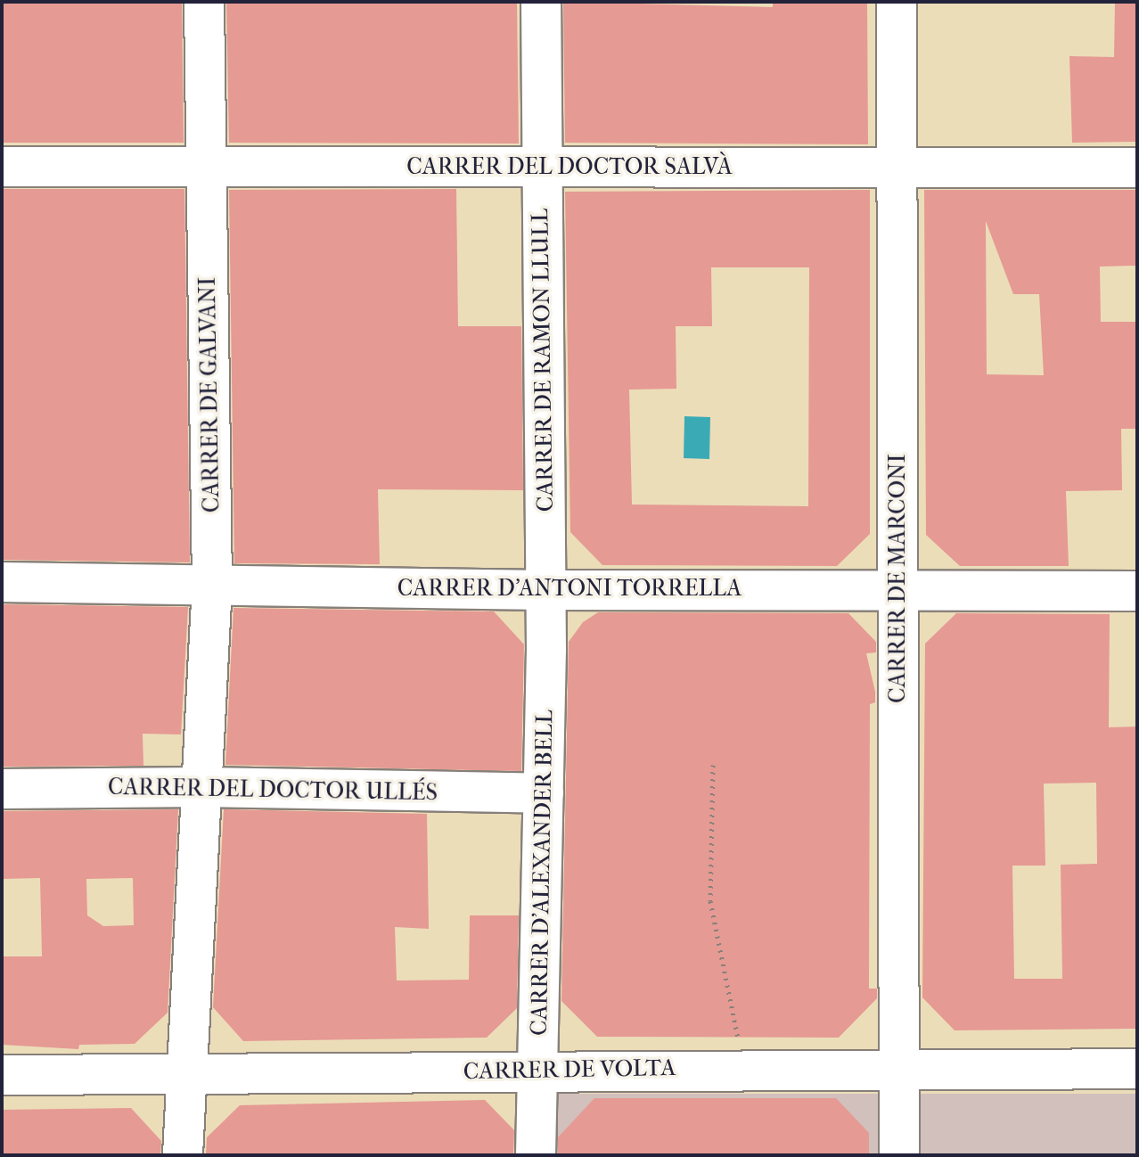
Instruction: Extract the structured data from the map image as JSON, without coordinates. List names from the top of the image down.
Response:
{
  "streets": {
    "street": [
      "CARRER DEL DOCTOR SALVÀ",
      "CARRER DE RAMON LLULL",
      "CARRER DE GALVANI",
      "CARRER DE MARCONI",
      "CARRER D'ANTONI TORRELLA",
      "CARRER DEL DOCTOR ULLÉS",
      "CARRER D'ALEXANDER BELL",
      "CARRER DE VOLTA"
    ]
  },
  "crossings": [
    ["CARRER DEL DOCTOR SALVÀ", "CARRER DE RAMON LLULL"],
    ["CARRER DEL DOCTOR SALVÀ", "CARRER DE GALVANI"],
    ["CARRER DEL DOCTOR SALVÀ", "CARRER DE MARCONI"],
    ["CARRER DE RAMON LLULL", "CARRER D'ANTONI TORRELLA"],
    ["CARRER DE RAMON LLULL", "CARRER D'ALEXANDER BELL"],
    ["CARRER DE GALVANI", "CARRER D'ANTONI TORRELLA"],
    ["CARRER DE GALVANI", "CARRER DEL DOCTOR ULLÉS"],
    ["CARRER DE GALVANI", "CARRER DE VOLTA"],
    ["CARRER DE MARCONI", "CARRER D'ANTONI TORRELLA"],
    ["CARRER DE MARCONI", "CARRER DE VOLTA"],
    ["CARRER D'ANTONI TORRELLA", "CARRER D'ALEXANDER BELL"],
    ["CARRER DEL DOCTOR ULLÉS", "CARRER D'ALEXANDER BELL"],
    ["CARRER D'ALEXANDER BELL", "CARRER DE VOLTA"]
  ]
}
